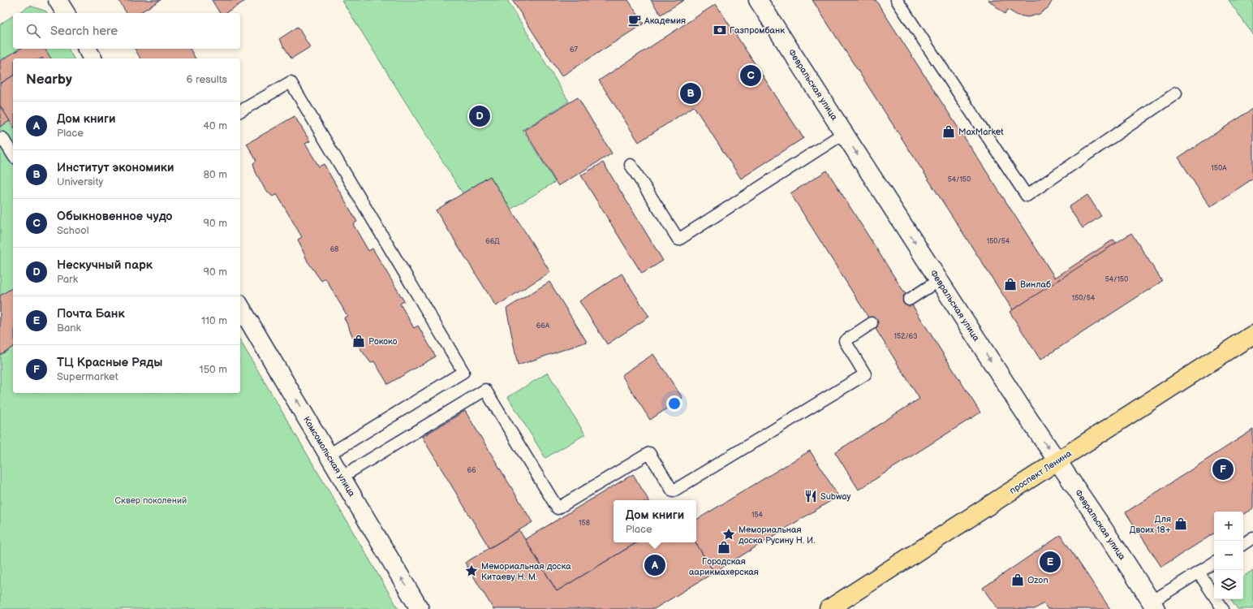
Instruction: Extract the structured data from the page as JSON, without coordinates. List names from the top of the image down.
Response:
{
  "streets": {
    "main road": ["проспект Ленина"],
    "street": ["Февральская улица", "Комсомольская улица"]
  },
  "crossings": [
    ["Февральская улица", "проспект Ленина"]
  ],
  "one_way": ["Февральская улица", "Комсомольская улица"],
  "parks": ["Сквер поколений"],
  "places": {
    "cafe": ["Академия"],
    "bank": ["Газпромбанк"],
    "shop": [
      "MaxMarket",
      "Винлаб",
      "Рококо",
      "Для Двоих 18+",
      "Городская аарикмахерская",
      "Ozon"
    ],
    "restaurant": ["Subway"],
    "place": ["Мемориальная доска Русину Н. И.", "Мемориальная доска Китаеву Н. М."]
  },
  "house_numbers": [
    "67",
    "150А",
    "54/150",
    "66Д",
    "150/54",
    "68",
    "54/150",
    "150/54",
    "66А",
    "152/63",
    "66",
    "154",
    "158"
  ],
  "page": {
    "search": "Search here",
    "heading": ["Nearby", "6 results"],
    "pins": [
      "C",
      "B",
      "D",
      "F",
      "E",
      "A"
    ],
    "list": [
      {
        "mark": "A",
        "name": "Дом книги",
        "note": "Place",
        "value": "40 m"
      },
      {
        "mark": "B",
        "name": "Институт экономики",
        "note": "University",
        "value": "80 m"
      },
      {
        "mark": "C",
        "name": "Обыкновенное чудо",
        "note": "School",
        "value": "90 m"
      },
      {
        "mark": "D",
        "name": "Нескучный парк",
        "note": "Park",
        "value": "90 m"
      },
      {
        "mark": "E",
        "name": "Почта Банк",
        "note": "Bank",
        "value": "110 m"
      },
      {
        "mark": "F",
        "name": "ТЦ Красные Ряды",
        "note": "Supermarket",
        "value": "150 m"
      }
    ],
    "popup": ["Дом книги", "Place"],
    "map_buttons": ["+", "−"]
  }
}
